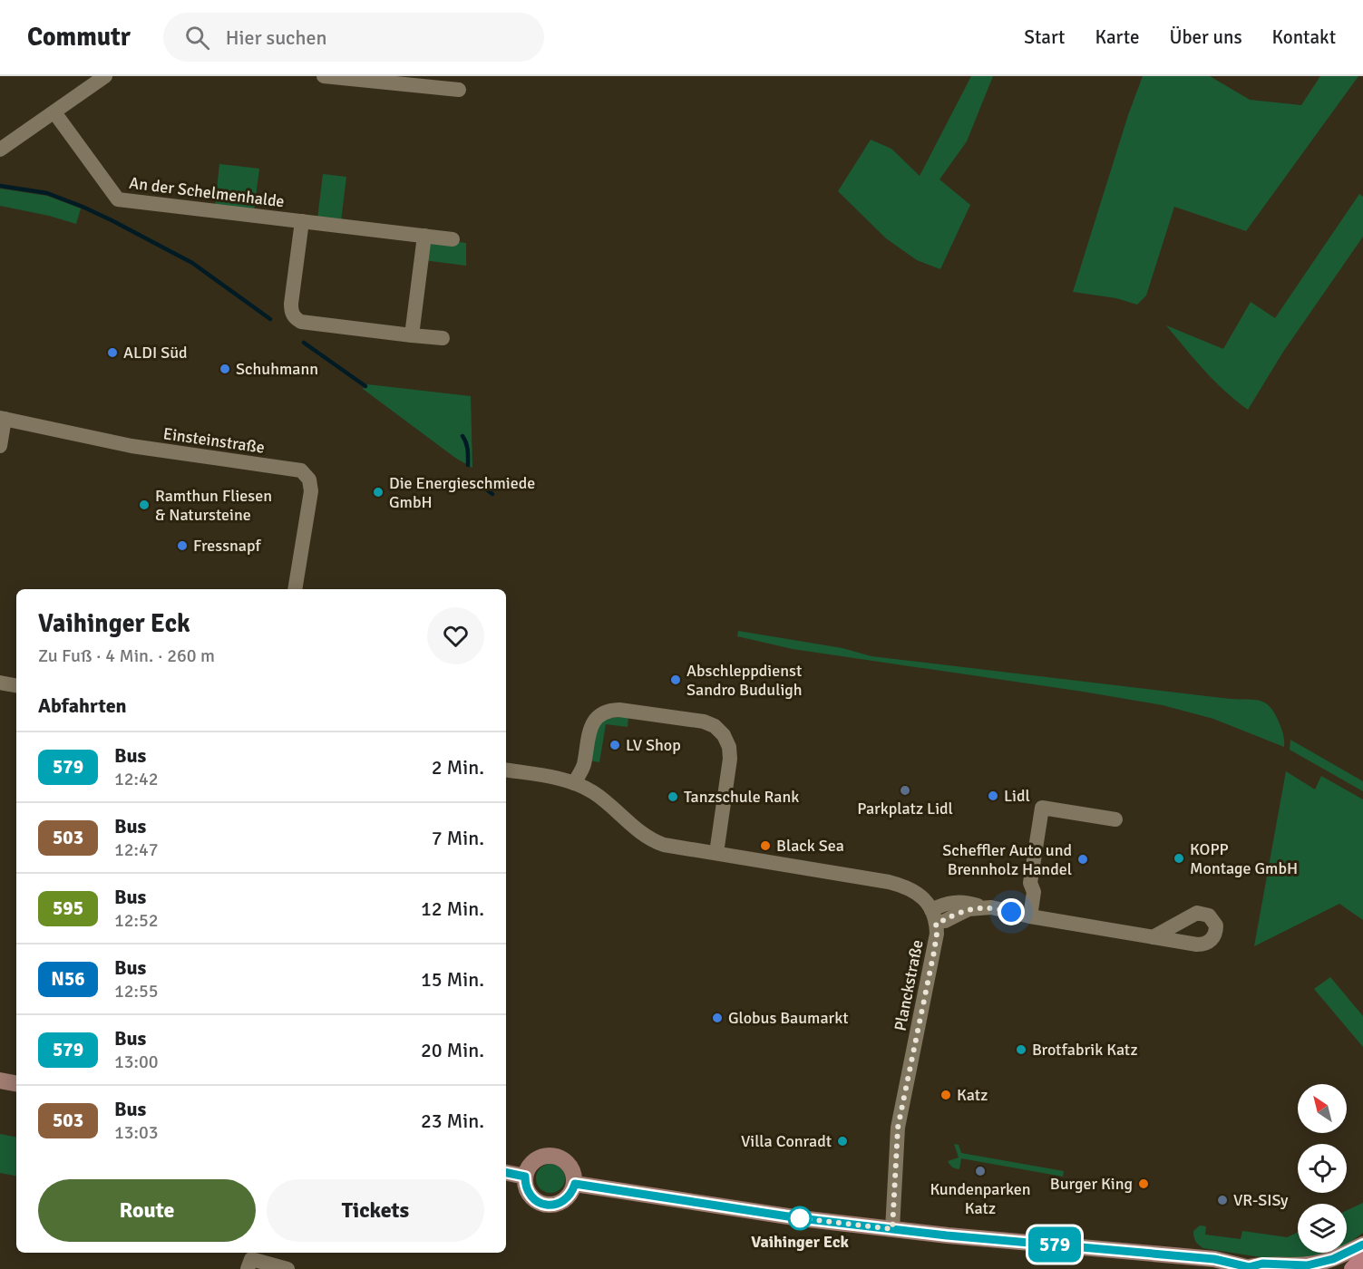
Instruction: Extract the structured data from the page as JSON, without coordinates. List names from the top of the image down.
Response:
{
  "streets": {
    "street": ["An der Schelmenhalde", "Einsteinstraße", "Planckstraße"]
  },
  "places": [
    "ALDI Süd",
    "Schuhmann",
    "Die Energieschmiede GmbH",
    "Ramthun Fliesen & Natursteine",
    "Fressnapf",
    "Abschleppdienst Sandro Buduligh",
    "LV Shop",
    "Parkplatz Lidl",
    "Lidl",
    "Tanzschule Rank",
    "Black Sea",
    "KOPP Montage GmbH",
    "Scheffler Auto und Brennholz Handel",
    "Globus Baumarkt",
    "Brotfabrik Katz",
    "Katz",
    "Villa Conradt",
    "Kundenparken Katz",
    "Burger King",
    "VR-SISy",
    "Vaihinger Eck"
  ],
  "lines": ["bus line 579"],
  "north": "top left",
  "page": {
    "header": "Commutr",
    "search": "Hier suchen",
    "nav": [
      "Start",
      "Karte",
      "Über uns",
      "Kontakt"
    ],
    "on_map": "579",
    "heading": [
      ["Vaihinger Eck", "Zu Fuß · 4 Min. · 260 m"],
      "Abfahrten"
    ],
    "list": [
      {
        "mark": "579",
        "name": "Bus",
        "note": "12:42",
        "value": "2 Min."
      },
      {
        "mark": "503",
        "name": "Bus",
        "note": "12:47",
        "value": "7 Min."
      },
      {
        "mark": "595",
        "name": "Bus",
        "note": "12:52",
        "value": "12 Min."
      },
      {
        "mark": "N56",
        "name": "Bus",
        "note": "12:55",
        "value": "15 Min."
      },
      {
        "mark": "579",
        "name": "Bus",
        "note": "13:00",
        "value": "20 Min."
      },
      {
        "mark": "503",
        "name": "Bus",
        "note": "13:03",
        "value": "23 Min."
      }
    ],
    "buttons": ["Route", "Tickets"]
  }
}
